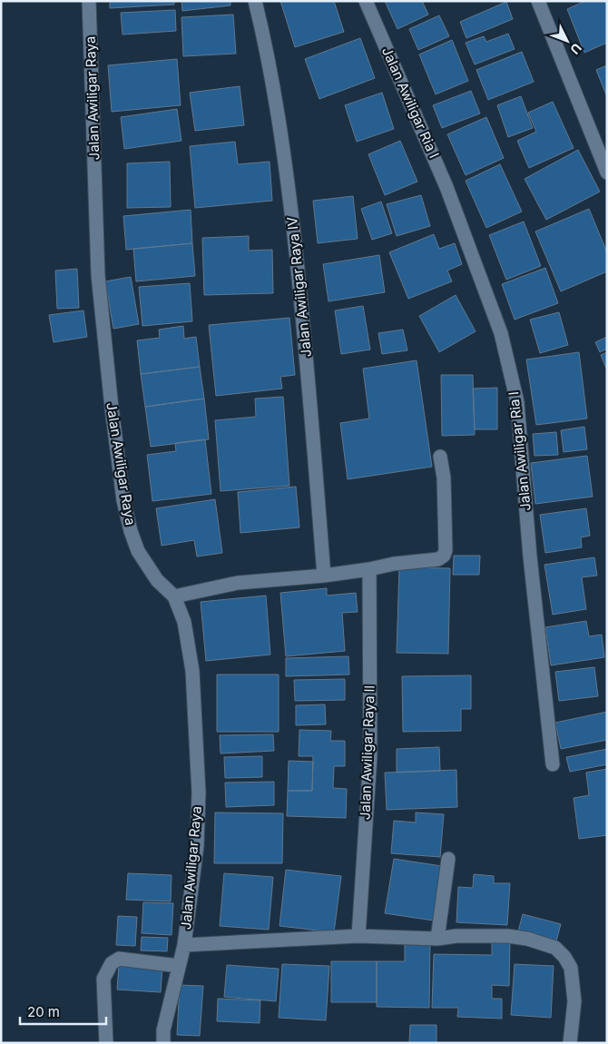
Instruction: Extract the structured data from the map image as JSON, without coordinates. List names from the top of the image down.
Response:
{
  "streets": {
    "street": [
      "Jalan Awiligar Raya",
      "Jalan Awiligar Ria I",
      "Jalan Awiligar Raya IV",
      "Jalan Awiligar Raya ll"
    ]
  },
  "scale_bar": "20 m",
  "north": "bottom right"
}
